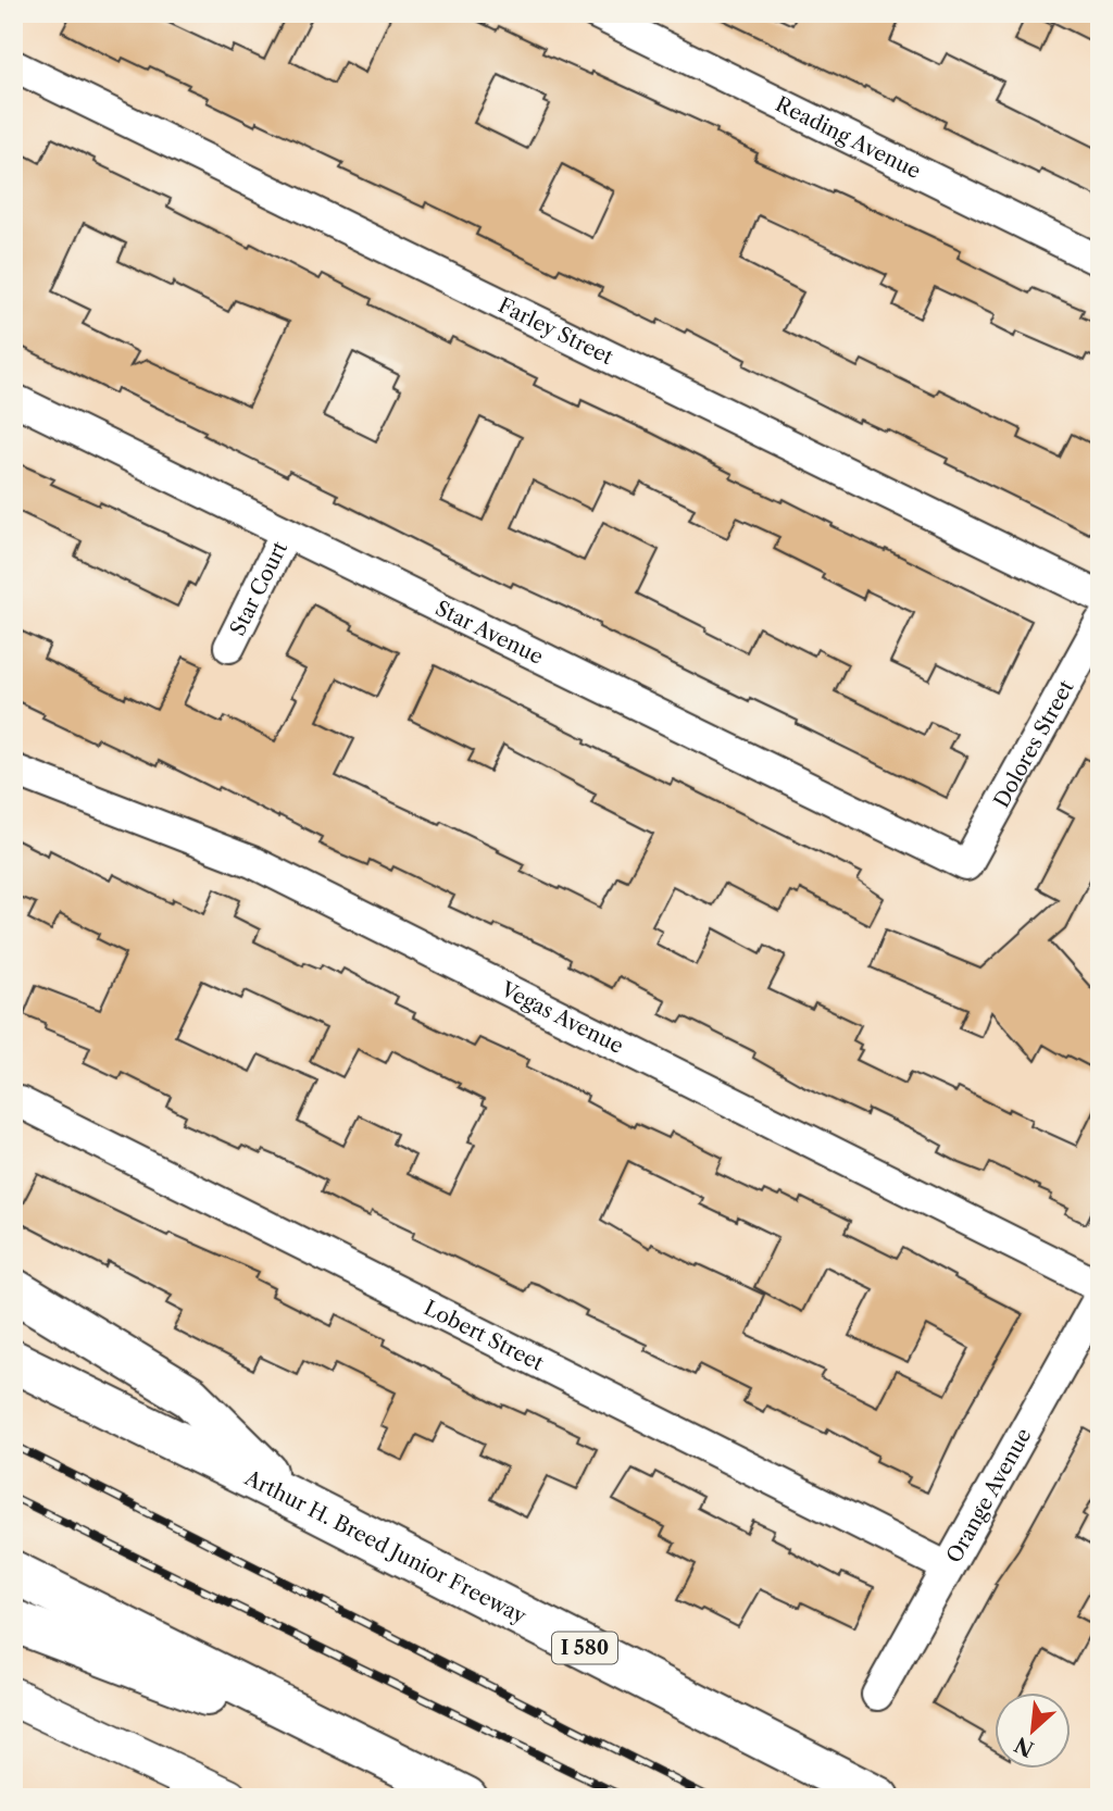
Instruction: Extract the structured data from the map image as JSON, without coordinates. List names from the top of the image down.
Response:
{
  "streets": {
    "highway": ["Arthur H. Breed Junior Freeway", "I 580"],
    "street": [
      "Reading Avenue",
      "Farley Street",
      "Star Court",
      "Star Avenue",
      "Dolores Street",
      "Vegas Avenue",
      "Lobert Street",
      "Orange Avenue"
    ]
  },
  "crossings": [
    ["Star Court", "Star Avenue"],
    ["Star Avenue", "Dolores Street"],
    ["Lobert Street", "Orange Avenue"]
  ],
  "north": "bottom left"
}
